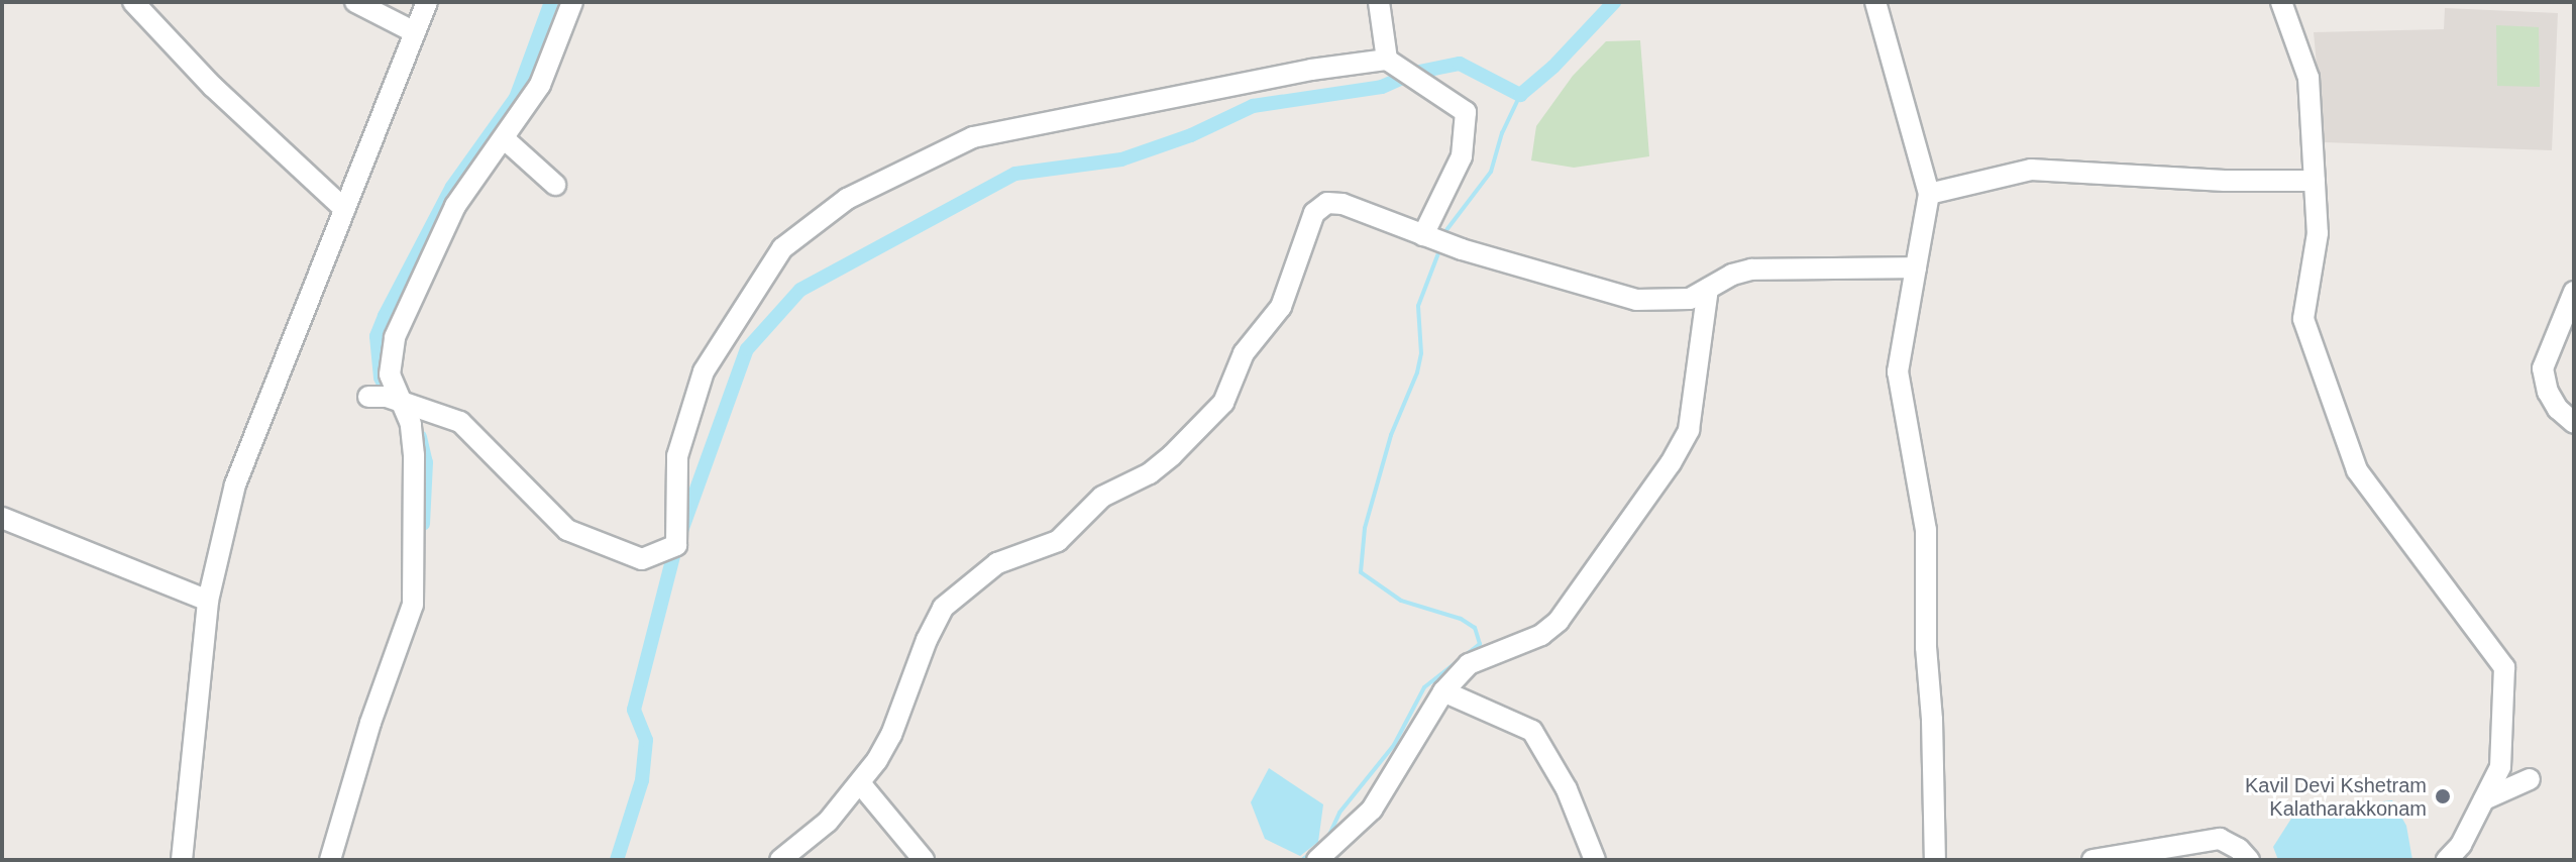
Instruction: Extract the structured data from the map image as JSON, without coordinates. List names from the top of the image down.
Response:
{
  "places": ["Kavil Devi Kshetram Kalatharakkonam"]
}
